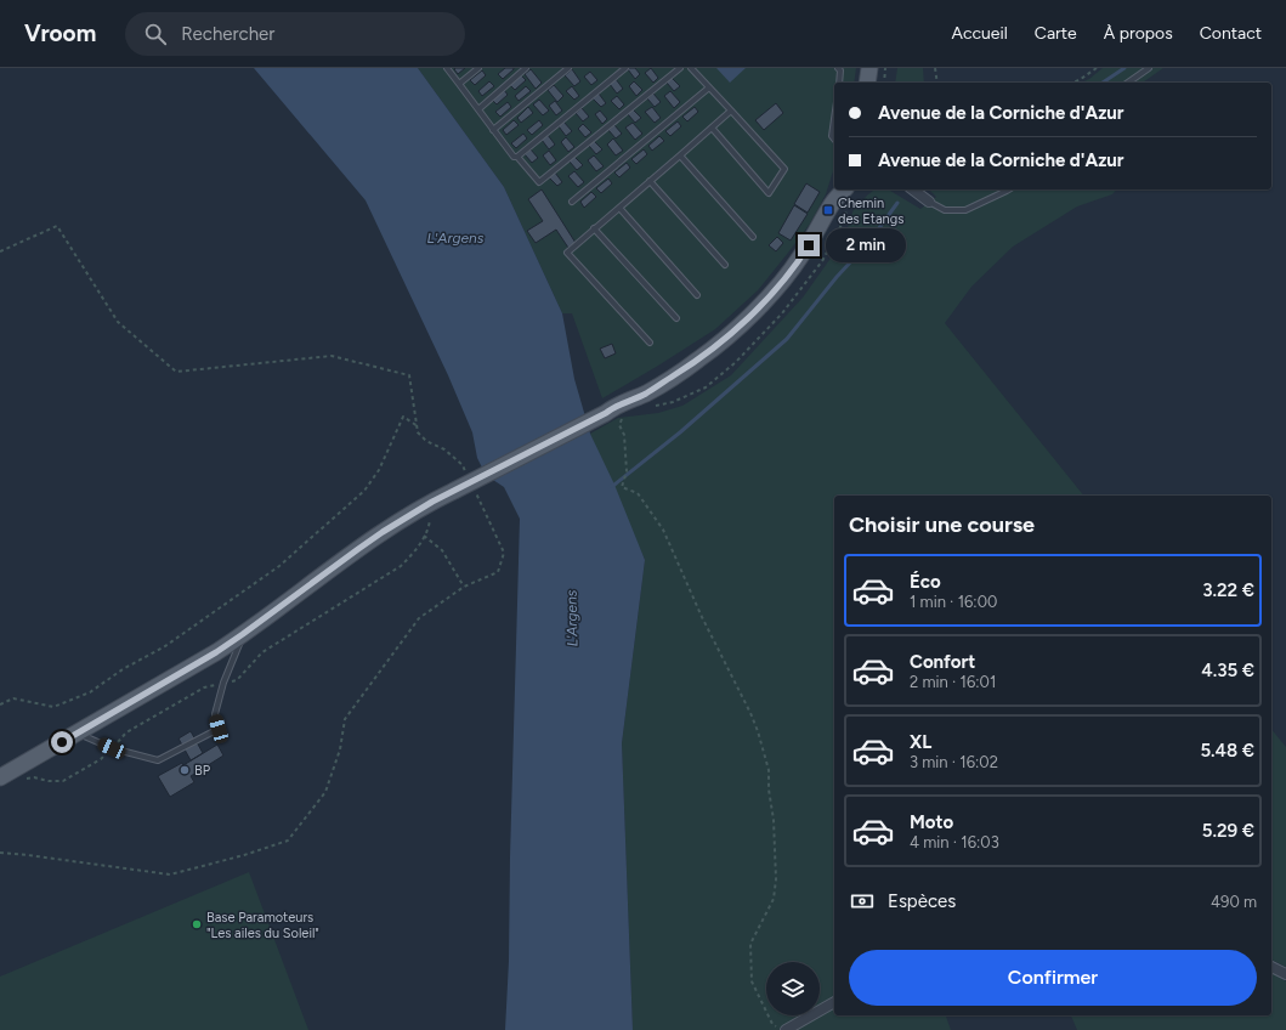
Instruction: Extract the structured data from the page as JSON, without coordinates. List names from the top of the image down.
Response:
{
  "water": ["L'Argens"],
  "places": {
    "transit": ["Chemin des Etangs"],
    "other": ["BP", "Base Paramoteurs \"Les ailes du Soleil\""]
  },
  "page": {
    "header": "Vroom",
    "search": "Rechercher",
    "nav": [
      "Accueil",
      "Carte",
      "À propos",
      "Contact"
    ],
    "banner": ["Avenue de la Corniche d'Azur", "Avenue de la Corniche d'Azur"],
    "bubble": "2 min",
    "heading": "Choisir une course",
    "list": [
      {
        "name": "Éco",
        "note": "1 min · 16:00",
        "value": "3.22 €"
      },
      {
        "name": "Confort",
        "note": "2 min · 16:01",
        "value": "4.35 €"
      },
      {
        "name": "XL",
        "note": "3 min · 16:02",
        "value": "5.48 €"
      },
      {
        "name": "Moto",
        "note": "4 min · 16:03",
        "value": "5.29 €"
      }
    ],
    "pay": ["Espèces", "490 m"],
    "buttons": "Confirmer"
  }
}
